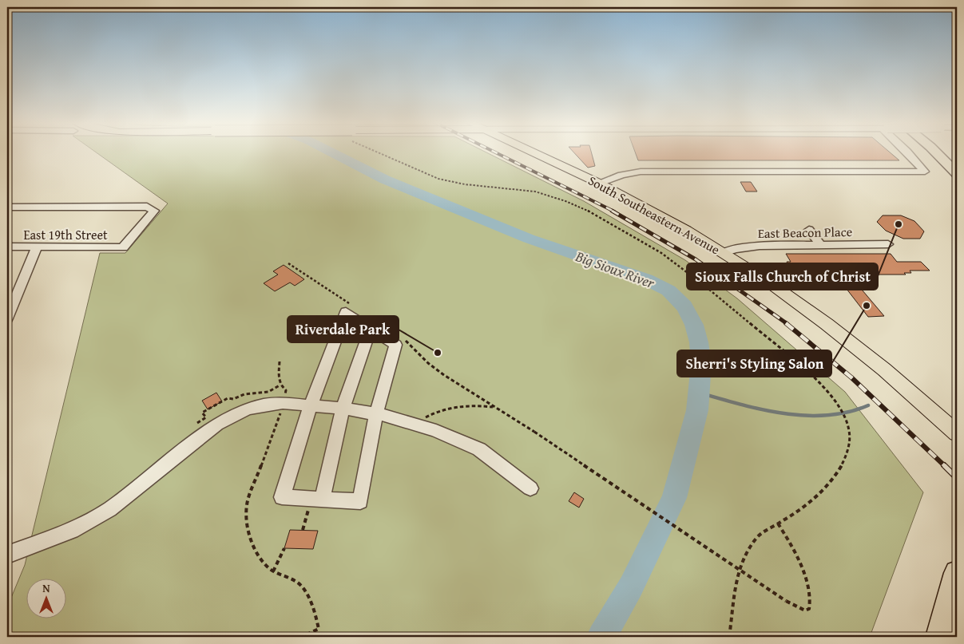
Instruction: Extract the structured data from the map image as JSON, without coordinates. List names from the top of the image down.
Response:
{
  "streets": {
    "main road": ["South Southeastern Avenue"],
    "street": ["East Beacon Place", "East 19th Street"]
  },
  "crossings": [
    ["South Southeastern Avenue", "East Beacon Place"]
  ],
  "water": ["Big Sioux River"],
  "places": ["Sioux Falls Church of Christ", "Sherri's Styling Salon", "Riverdale Park"],
  "north": "top"
}
